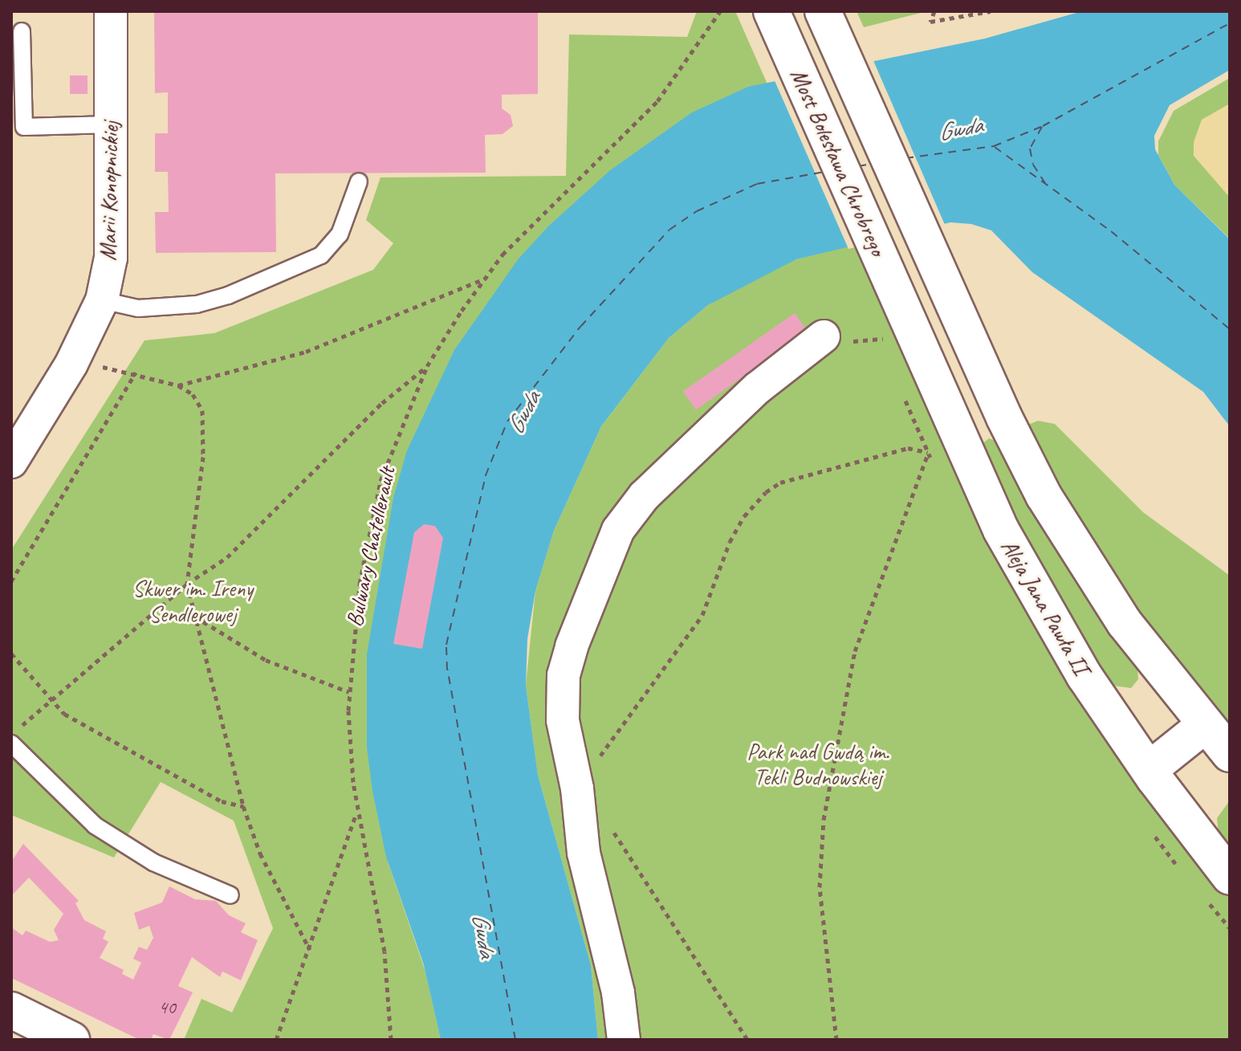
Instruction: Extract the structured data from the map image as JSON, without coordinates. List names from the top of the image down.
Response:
{
  "streets": {
    "main road": ["Most Bolesława Chrobrego", "Aleja Jana Pawła II"],
    "street": ["Marii Konopnickiej"],
    "path": ["Bulwary Chatellerault"]
  },
  "crossings": [
    ["Most Bolesława Chrobrego", "Aleja Jana Pawła II"]
  ],
  "water": ["Gwda"],
  "parks": ["Skwer im. Ireny Sendlerowej", "Park nad Gwdą im. Tekli Budnowskiej"],
  "house_numbers": ["40"]
}
